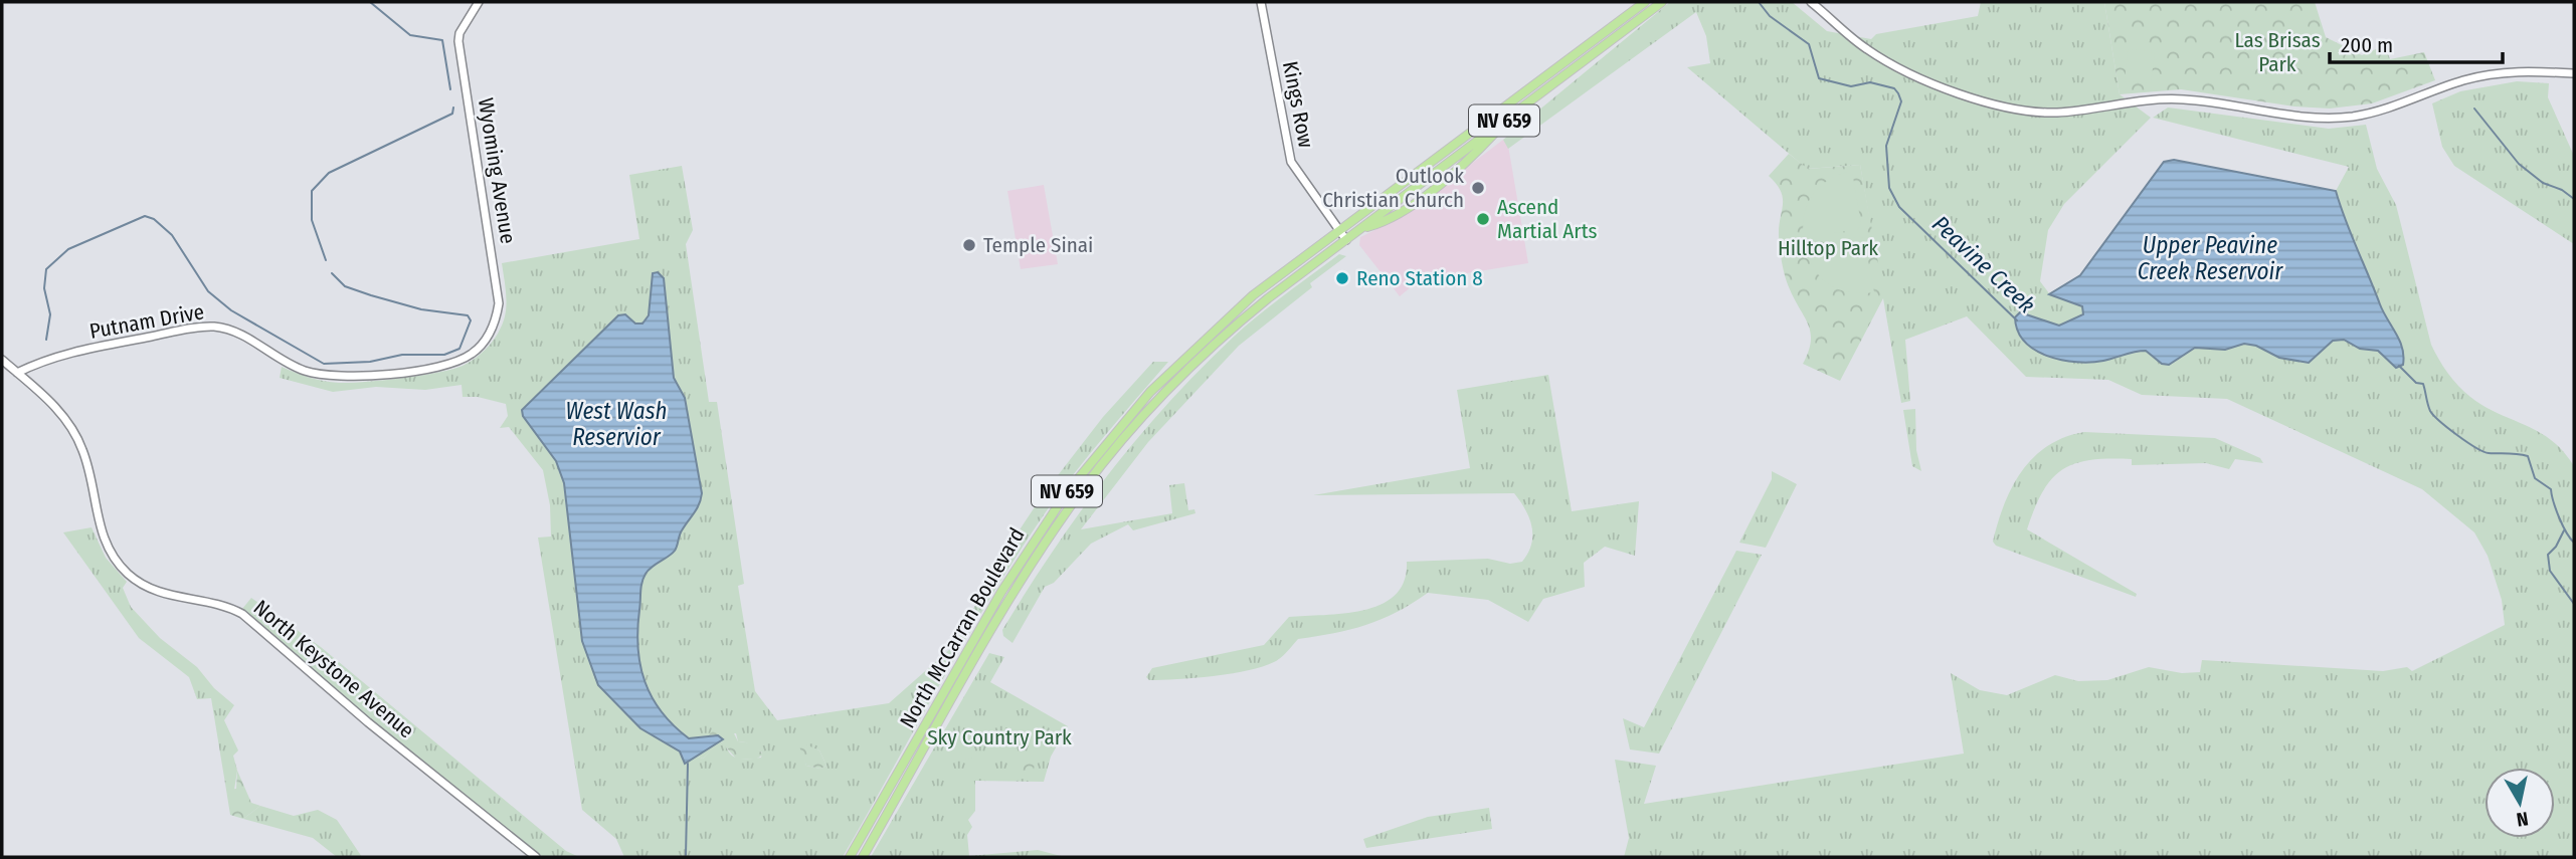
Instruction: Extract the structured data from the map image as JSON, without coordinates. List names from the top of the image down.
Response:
{
  "streets": {
    "main road": ["NV 659", "North McCarran Boulevard"],
    "street": [
      "Kings Row",
      "Wyoming Avenue",
      "Putnam Drive",
      "North Keystone Avenue"
    ]
  },
  "crossings": [
    ["Kings Row", "North McCarran Boulevard"],
    ["Wyoming Avenue", "Putnam Drive"],
    ["Putnam Drive", "North Keystone Avenue"]
  ],
  "water": ["Upper Peavine Creek Reservoir", "Peavine Creek", "West Wash Reservior"],
  "parks": ["Las Brisas Park", "Hilltop Park", "Sky Country Park"],
  "places": [
    "Outlook Christian Church",
    "Ascend Martial Arts",
    "Temple Sinai",
    "Reno Station 8"
  ],
  "scale_bar": "200 m",
  "north": "bottom"
}
